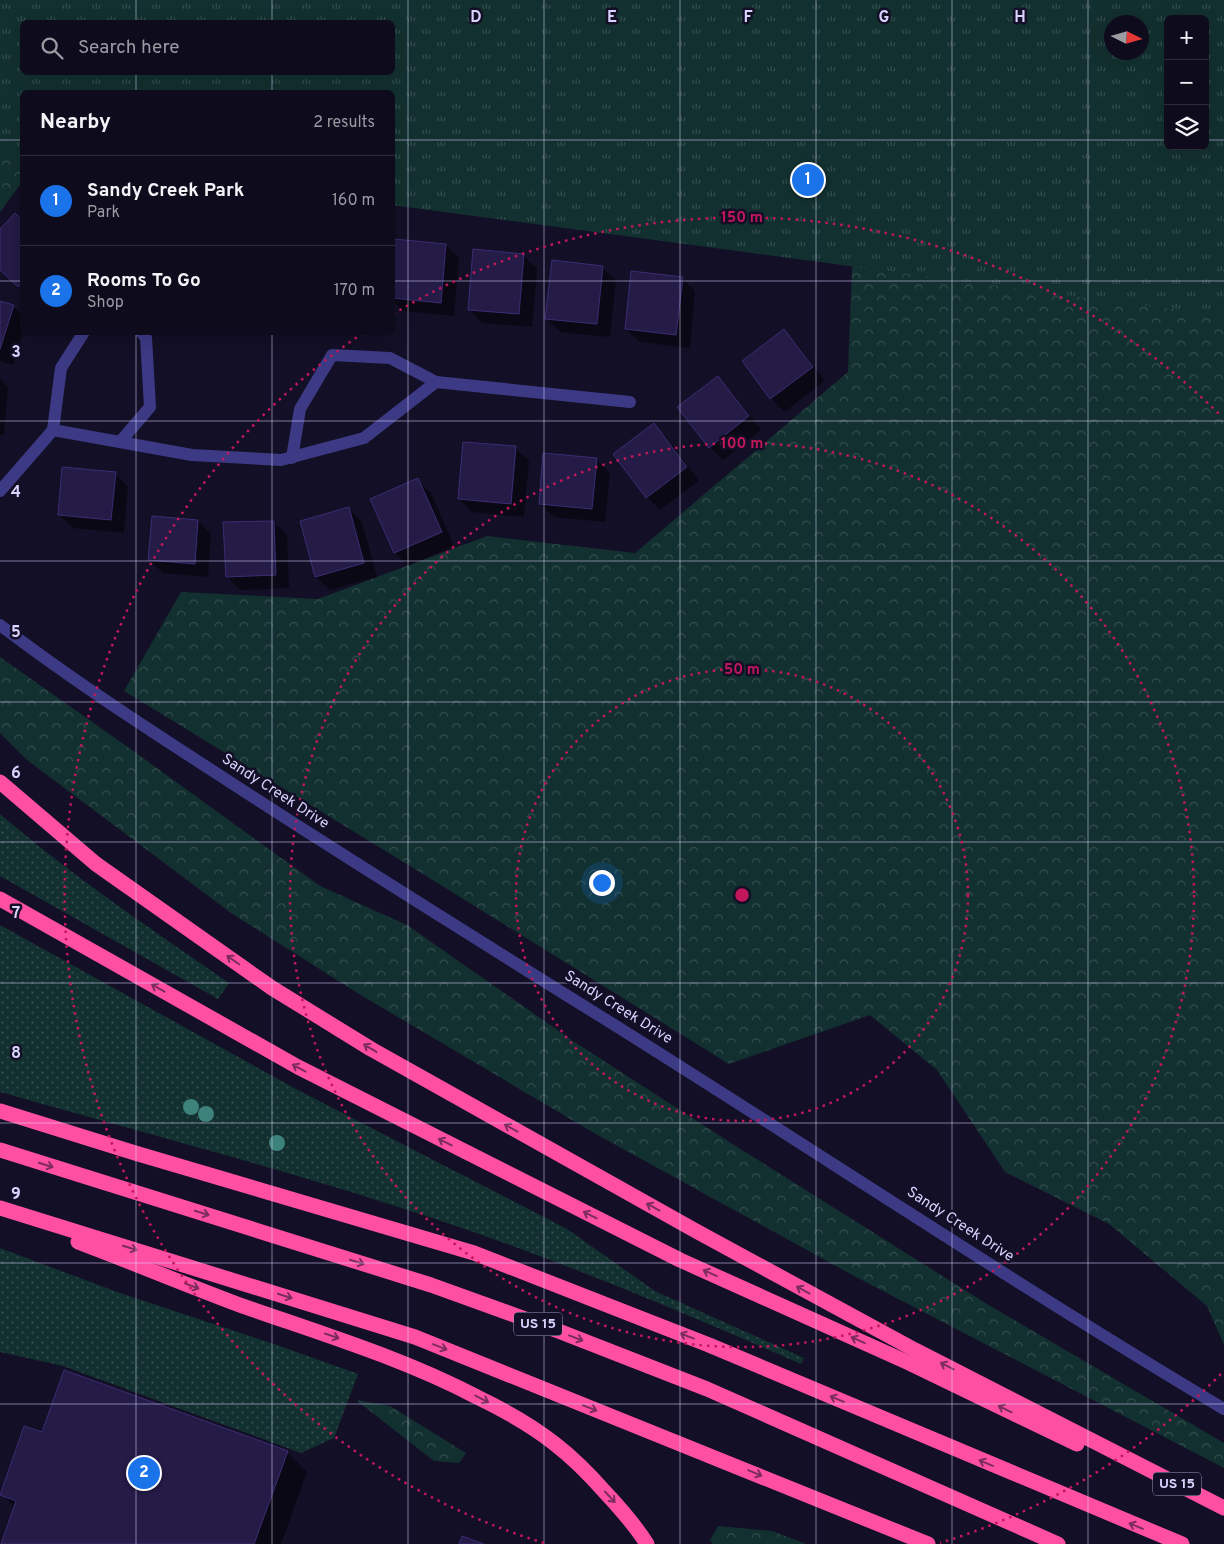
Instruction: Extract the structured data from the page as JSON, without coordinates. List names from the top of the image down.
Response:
{
  "streets": {
    "highway": ["US 15"],
    "street": ["Sandy Creek Drive"]
  },
  "north": "right",
  "page": {
    "map_buttons": ["+", "−"],
    "search": "Search here",
    "heading": ["Nearby", "2 results"],
    "list": [
      {
        "mark": "1",
        "name": "Sandy Creek Park",
        "note": "Park",
        "value": "160 m"
      },
      {
        "mark": "2",
        "name": "Rooms To Go",
        "note": "Shop",
        "value": "170 m"
      }
    ],
    "pins": ["1", "2"]
  },
  "grid": {
    "columns": [
      "D",
      "E",
      "F",
      "G",
      "H"
    ],
    "rows": [
      "3",
      "4",
      "5",
      "6",
      "7",
      "8",
      "9"
    ]
  },
  "rings": ["150 m", "100 m", "50 m"]
}
